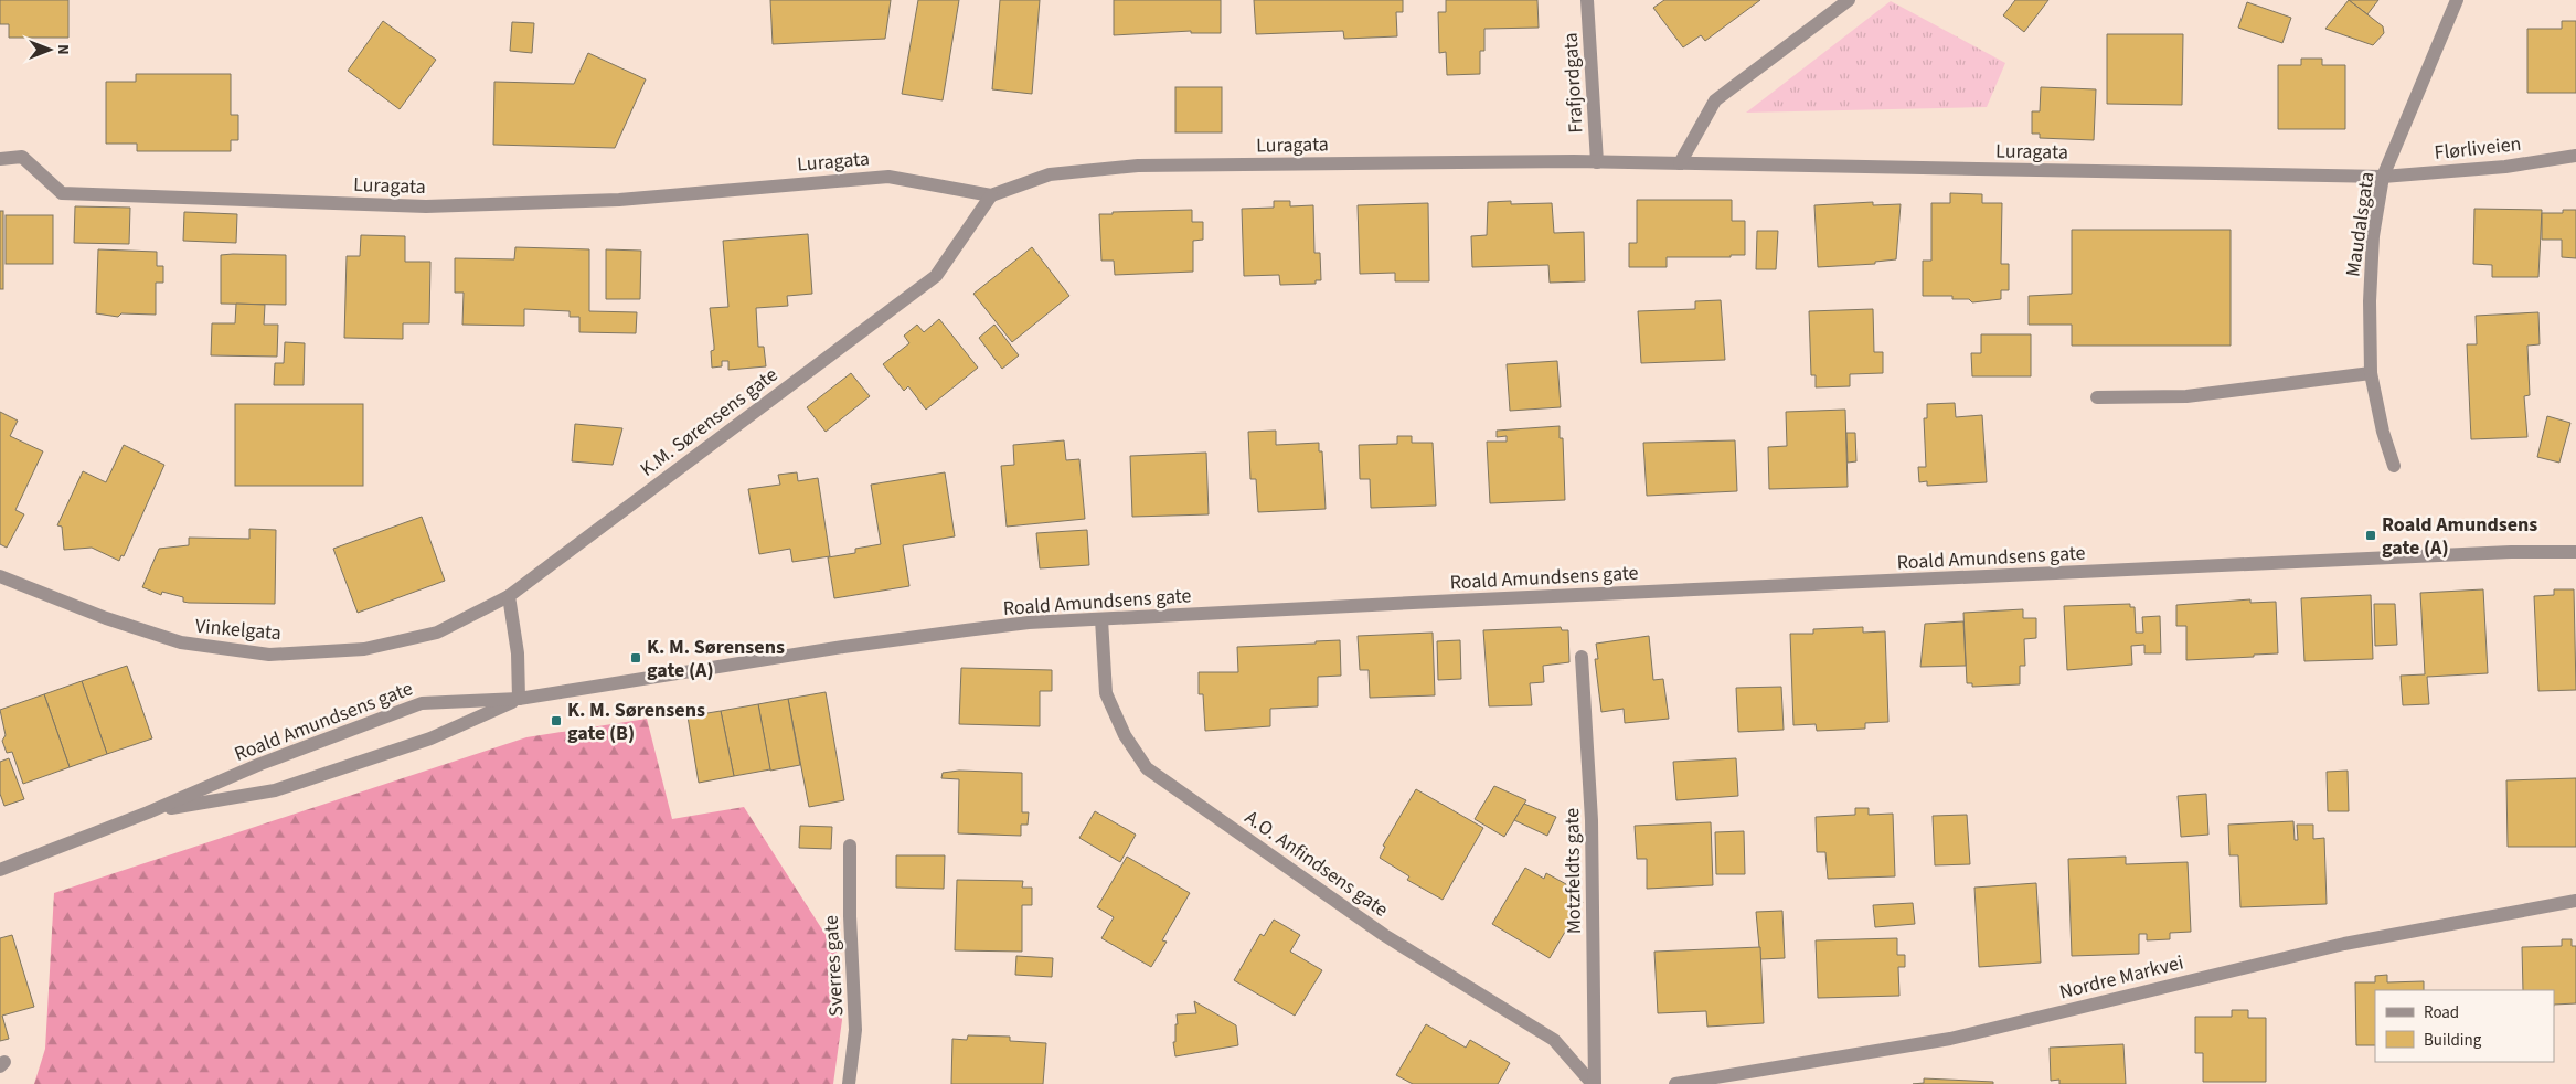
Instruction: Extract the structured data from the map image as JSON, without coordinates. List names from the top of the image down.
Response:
{
  "streets": {
    "street": [
      "Frafjordgata",
      "Luragata",
      "Flørliveien",
      "Maudalsgata",
      "K.M. Sørensens gate",
      "Roald Amundsens gate",
      "Vinkelgata",
      "A.O. Anfindsens gate",
      "Motzfeldts gate",
      "Sverres gate",
      "Nordre Markvei"
    ]
  },
  "crossings": [
    ["Frafjordgata", "Luragata"],
    ["Luragata", "Flørliveien"],
    ["Luragata", "Maudalsgata"],
    ["Luragata", "K.M. Sørensens gate"],
    ["Flørliveien", "Maudalsgata"],
    ["K.M. Sørensens gate", "Vinkelgata"],
    ["Roald Amundsens gate", "A.O. Anfindsens gate"],
    ["A.O. Anfindsens gate", "Motzfeldts gate"]
  ],
  "places": {
    "transit": ["Roald Amundsens gate (A)", "K. M. Sørensens gate (A)", "K. M. Sørensens gate (B)"]
  },
  "legend": ["Road", "Building"],
  "north": "right"
}
